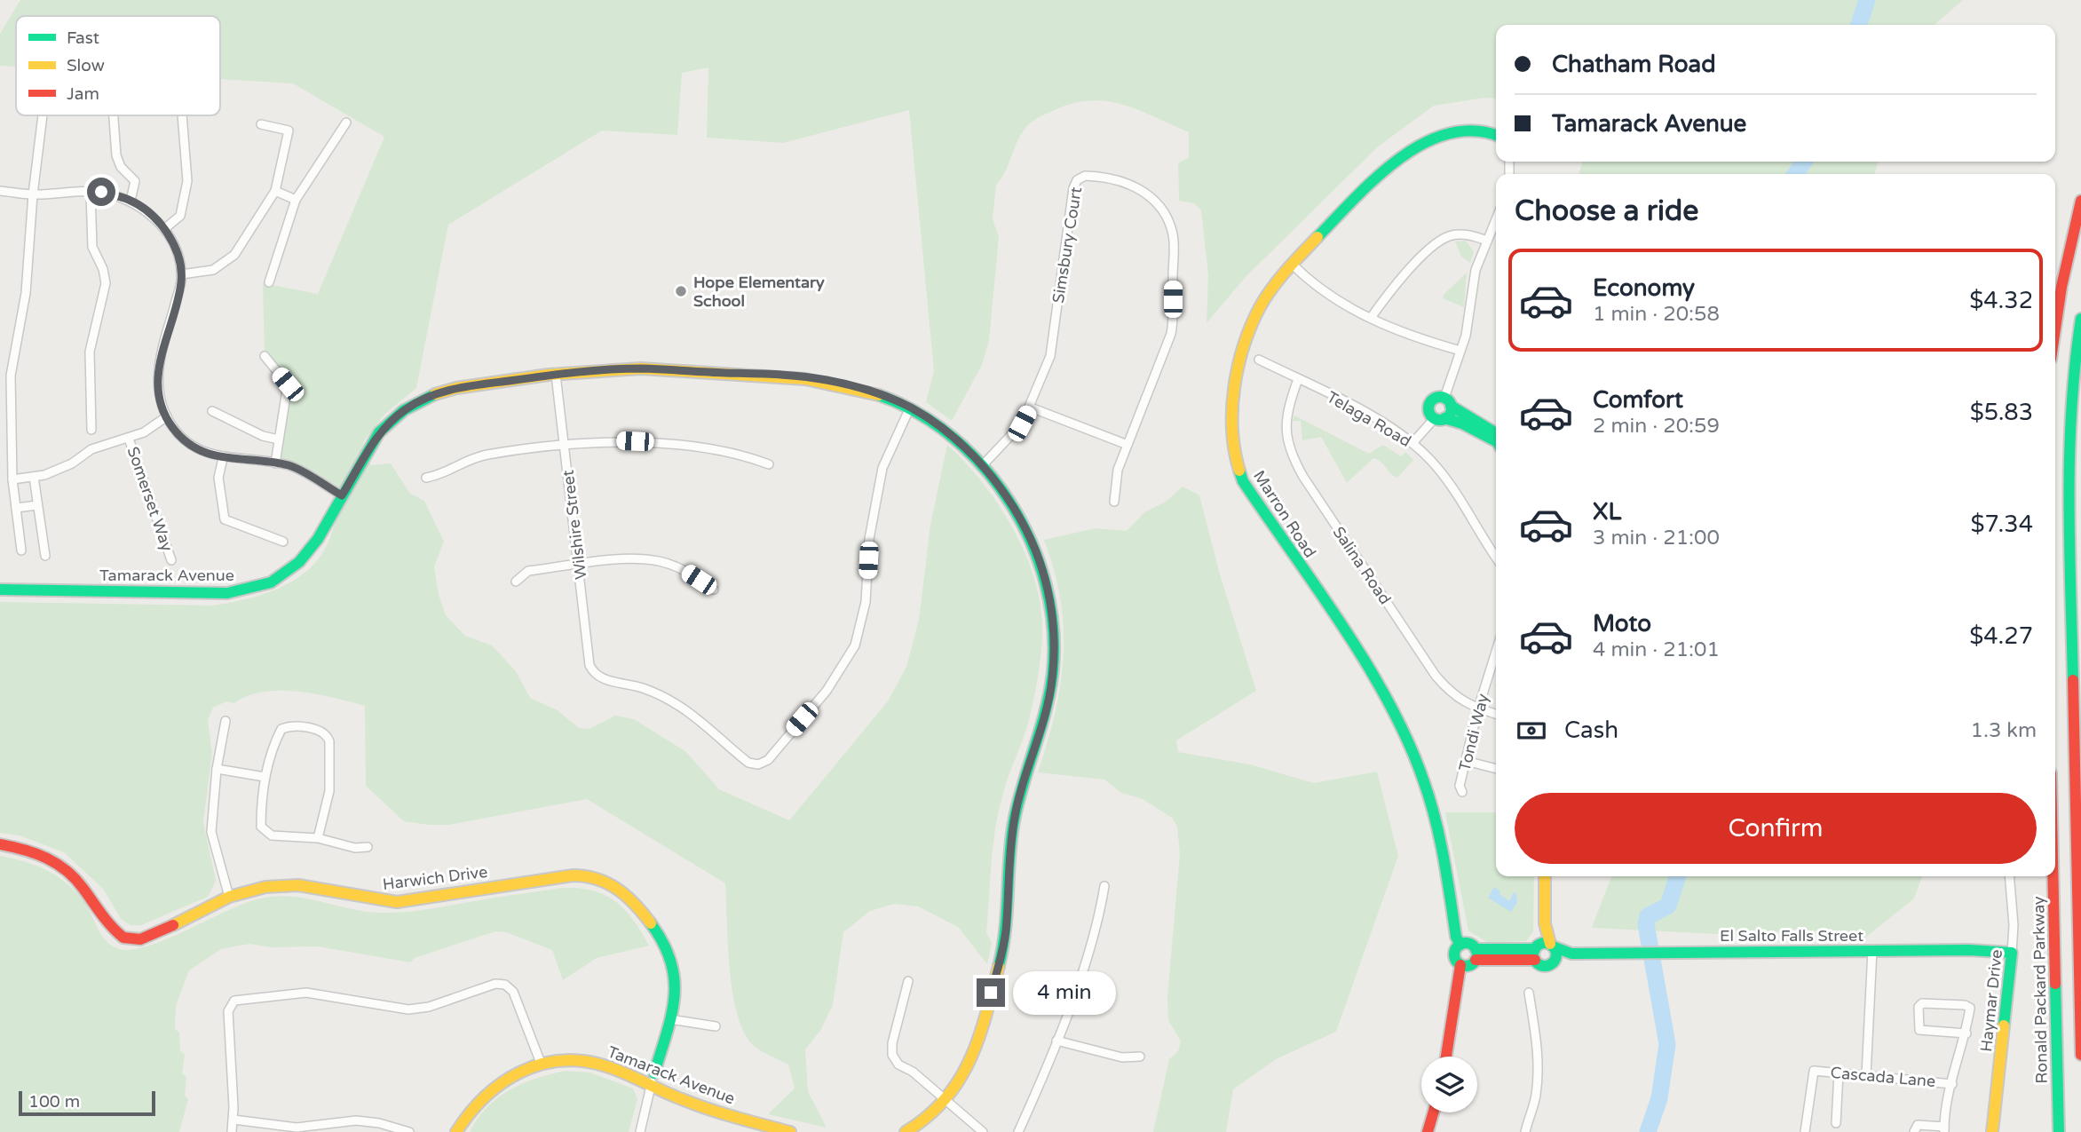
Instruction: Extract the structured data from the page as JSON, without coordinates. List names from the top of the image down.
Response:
{
  "streets": {
    "main road": [
      "Marron Road",
      "Tamarack Avenue",
      "Harwich Drive",
      "El Salto Falls Street",
      "Ronald Packard Parkway",
      "Haymar Drive"
    ],
    "street": [
      "Simsbury Court",
      "Telaga Road",
      "Somerset Way",
      "Wilshire Street",
      "Salina Road",
      "Tondi Way",
      "Cascada Lane"
    ]
  },
  "crossings": [
    ["Simsbury Court", "Tamarack Avenue"],
    ["Telaga Road", "Salina Road"],
    ["Marron Road", "El Salto Falls Street"],
    ["Wilshire Street", "Tamarack Avenue"],
    ["Salina Road", "Tondi Way"],
    ["Tamarack Avenue", "Harwich Drive"],
    ["El Salto Falls Street", "Haymar Drive"]
  ],
  "places": ["Hope Elementary School"],
  "legend": ["Fast", "Slow", "Jam"],
  "scale_bar": "100 m",
  "page": {
    "banner": ["Chatham Road", "Tamarack Avenue"],
    "heading": "Choose a ride",
    "list": [
      {
        "name": "Economy",
        "note": "1 min · 20:58",
        "value": "$4.32"
      },
      {
        "name": "Comfort",
        "note": "2 min · 20:59",
        "value": "$5.83"
      },
      {
        "name": "XL",
        "note": "3 min · 21:00",
        "value": "$7.34"
      },
      {
        "name": "Moto",
        "note": "4 min · 21:01",
        "value": "$4.27"
      }
    ],
    "pay": ["Cash", "1.3 km"],
    "buttons": "Confirm",
    "bubble": "4 min",
    "scale": "100 m"
  }
}
